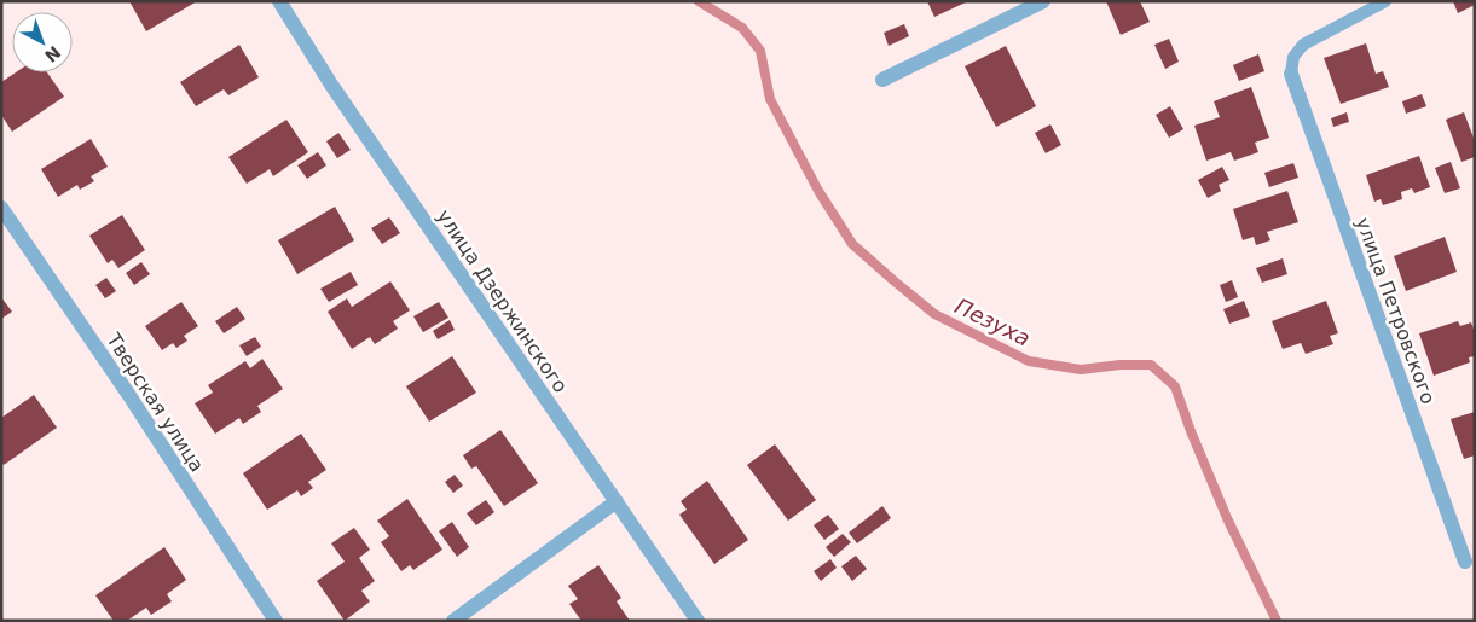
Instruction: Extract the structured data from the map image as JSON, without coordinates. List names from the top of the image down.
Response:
{
  "streets": {
    "street": ["улица Дзержинского", "улица Петровского", "Тверская улица"]
  },
  "water": ["Пезуха"],
  "north": "bottom right"
}
